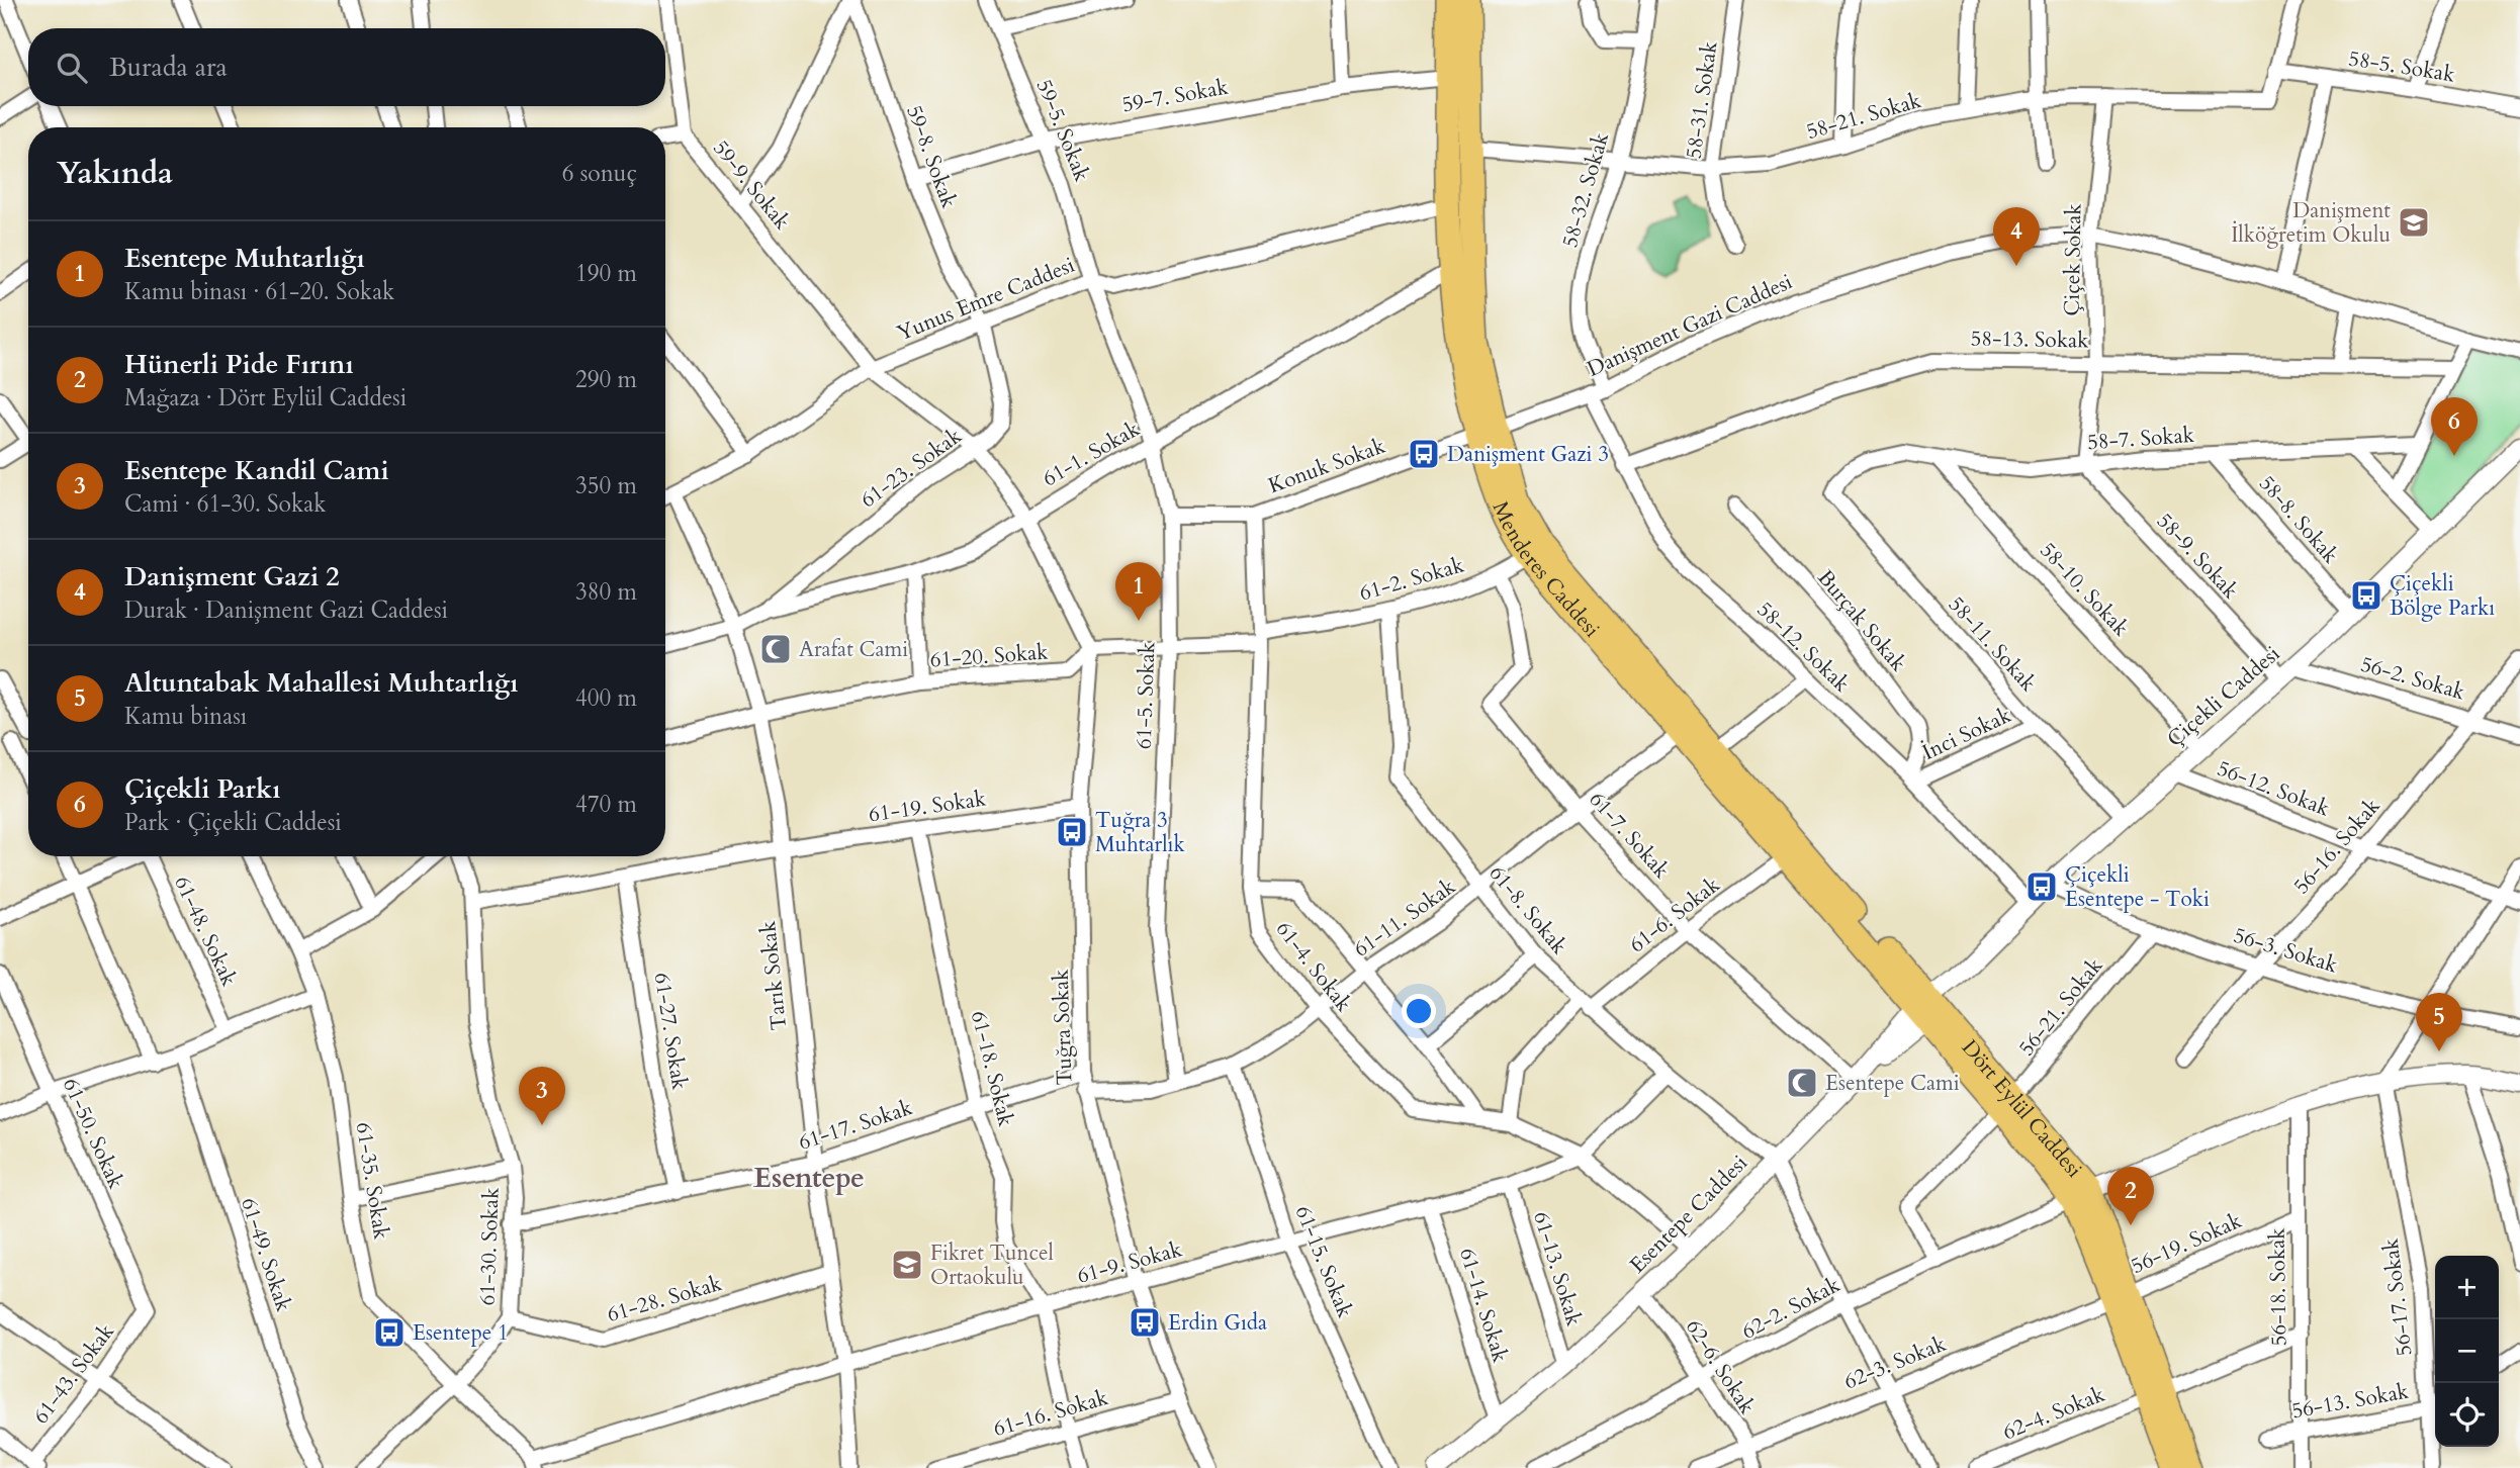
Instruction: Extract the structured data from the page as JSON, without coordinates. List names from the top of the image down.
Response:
{
  "streets": {
    "main road": ["Menderes Caddesi", "Dört Eylül Caddesi"],
    "street": [
      "58-5. Sokak",
      "59-7. Sokak",
      "58-31. Sokak",
      "58-21. Sokak",
      "59-5. Sokak",
      "59-8. Sokak",
      "59-9. Sokak",
      "58-32. Sokak",
      "Çiçek Sokak",
      "Yunus Emre Caddesi",
      "Danişment Gazi Caddesi",
      "58-13. Sokak",
      "58-7. Sokak",
      "61-1. Sokak",
      "Konuk Sokak",
      "61-23. Sokak",
      "58-8. Sokak",
      "58-9. Sokak",
      "61-2. Sokak",
      "58-10. Sokak",
      "Burçak Sokak",
      "58-11. Sokak",
      "58-12. Sokak",
      "61-20. Sokak",
      "56-2. Sokak",
      "61-5. Sokak",
      "Çiçekli Caddesi",
      "İnci Sokak",
      "56-12. Sokak",
      "61-19. Sokak",
      "61-7. Sokak",
      "56-16. Sokak",
      "61-8. Sokak",
      "61-6. Sokak",
      "61-11. Sokak",
      "61-48. Sokak",
      "56-3. Sokak",
      "61-4. Sokak",
      "Tarık Sokak",
      "56-21. Sokak",
      "Tuğra Sokak",
      "61-27. Sokak",
      "61-18. Sokak",
      "61-17. Sokak",
      "61-50. Sokak",
      "61-35. Sokak",
      "Esentepe Caddesi",
      "56-19. Sokak",
      "61-30. Sokak",
      "61-49. Sokak",
      "61-15. Sokak",
      "61-9. Sokak",
      "61-13. Sokak",
      "56-18. Sokak",
      "56-17. Sokak",
      "61-28. Sokak",
      "61-14. Sokak",
      "62-2. Sokak",
      "62-3. Sokak",
      "62-6. Sokak",
      "61-43. Sokak",
      "56-13. Sokak",
      "61-16. Sokak",
      "62-4. Sokak"
    ]
  },
  "crossings": [
    ["58-5. Sokak", "58-21. Sokak"],
    ["59-7. Sokak", "59-5. Sokak"],
    ["59-7. Sokak", "59-8. Sokak"],
    ["59-7. Sokak", "Menderes Caddesi"],
    ["58-31. Sokak", "58-21. Sokak"],
    ["58-21. Sokak", "58-32. Sokak"],
    ["58-21. Sokak", "Çiçek Sokak"],
    ["58-21. Sokak", "Menderes Caddesi"],
    ["59-5. Sokak", "Yunus Emre Caddesi"],
    ["59-5. Sokak", "61-5. Sokak"],
    ["59-8. Sokak", "Yunus Emre Caddesi"],
    ["59-8. Sokak", "61-23. Sokak"],
    ["59-9. Sokak", "Yunus Emre Caddesi"],
    ["59-9. Sokak", "61-1. Sokak"],
    ["59-9. Sokak", "61-23. Sokak"],
    ["59-9. Sokak", "61-20. Sokak"],
    ["59-9. Sokak", "Tuğra Sokak"],
    ["58-32. Sokak", "Danişment Gazi Caddesi"],
    ["Çiçek Sokak", "Danişment Gazi Caddesi"],
    ["Çiçek Sokak", "58-13. Sokak"],
    ["Çiçek Sokak", "58-7. Sokak"],
    ["Çiçek Sokak", "58-9. Sokak"],
    ["Yunus Emre Caddesi", "61-23. Sokak"],
    ["Yunus Emre Caddesi", "Menderes Caddesi"],
    ["Yunus Emre Caddesi", "61-5. Sokak"],
    ["Yunus Emre Caddesi", "Tarık Sokak"],
    ["Danişment Gazi Caddesi", "Konuk Sokak"],
    ["Danişment Gazi Caddesi", "Menderes Caddesi"],
    ["Danişment Gazi Caddesi", "58-12. Sokak"],
    ["58-13. Sokak", "58-12. Sokak"],
    ["58-7. Sokak", "58-8. Sokak"],
    ["58-7. Sokak", "58-9. Sokak"],
    ["58-7. Sokak", "58-10. Sokak"],
    ["58-7. Sokak", "58-11. Sokak"],
    ["61-1. Sokak", "61-23. Sokak"],
    ["61-1. Sokak", "Menderes Caddesi"],
    ["61-1. Sokak", "61-5. Sokak"],
    ["61-1. Sokak", "Tarık Sokak"],
    ["Konuk Sokak", "Menderes Caddesi"],
    ["Konuk Sokak", "61-5. Sokak"],
    ["Konuk Sokak", "61-4. Sokak"],
    ["58-8. Sokak", "Çiçekli Caddesi"],
    ["58-9. Sokak", "56-2. Sokak"],
    ["58-9. Sokak", "Çiçekli Caddesi"],
    ["Menderes Caddesi", "61-2. Sokak"],
    ["Menderes Caddesi", "61-6. Sokak"],
    ["Menderes Caddesi", "61-11. Sokak"],
    ["Menderes Caddesi", "Dört Eylül Caddesi"],
    ["Menderes Caddesi", "Esentepe Caddesi"],
    ["61-2. Sokak", "61-7. Sokak"],
    ["61-2. Sokak", "61-8. Sokak"],
    ["61-2. Sokak", "61-4. Sokak"],
    ["58-10. Sokak", "Çiçekli Caddesi"],
    ["Burçak Sokak", "58-12. Sokak"],
    ["Burçak Sokak", "İnci Sokak"],
    ["58-11. Sokak", "Çiçekli Caddesi"],
    ["58-11. Sokak", "İnci Sokak"],
    ["58-12. Sokak", "Çiçekli Caddesi"],
    ["58-12. Sokak", "İnci Sokak"],
    ["61-20. Sokak", "Tarık Sokak"],
    ["61-20. Sokak", "Tuğra Sokak"],
    ["56-2. Sokak", "Çiçekli Caddesi"],
    ["56-2. Sokak", "56-16. Sokak"],
    ["61-5. Sokak", "61-11. Sokak"],
    ["Çiçekli Caddesi", "56-12. Sokak"],
    ["Çiçekli Caddesi", "56-3. Sokak"],
    ["Çiçekli Caddesi", "Esentepe Caddesi"],
    ["56-12. Sokak", "56-16. Sokak"],
    ["61-19. Sokak", "Tarık Sokak"],
    ["61-19. Sokak", "Tuğra Sokak"],
    ["61-19. Sokak", "61-27. Sokak"],
    ["61-19. Sokak", "61-18. Sokak"],
    ["61-19. Sokak", "61-30. Sokak"],
    ["61-7. Sokak", "61-6. Sokak"],
    ["61-7. Sokak", "61-11. Sokak"],
    ["61-7. Sokak", "Esentepe Caddesi"],
    ["56-16. Sokak", "56-3. Sokak"],
    ["61-8. Sokak", "61-6. Sokak"],
    ["61-8. Sokak", "61-11. Sokak"],
    ["61-8. Sokak", "Esentepe Caddesi"],
    ["61-8. Sokak", "61-9. Sokak"],
    ["61-6. Sokak", "61-4. Sokak"],
    ["61-11. Sokak", "61-4. Sokak"],
    ["61-11. Sokak", "Tuğra Sokak"],
    ["61-11. Sokak", "61-15. Sokak"],
    ["56-3. Sokak", "56-21. Sokak"],
    ["61-4. Sokak", "Esentepe Caddesi"],
    ["61-4. Sokak", "61-9. Sokak"],
    ["Tarık Sokak", "61-17. Sokak"],
    ["Tarık Sokak", "61-9. Sokak"],
    ["Tarık Sokak", "61-28. Sokak"],
    ["56-21. Sokak", "Dört Eylül Caddesi"],
    ["56-21. Sokak", "62-2. Sokak"],
    ["Tuğra Sokak", "61-17. Sokak"],
    ["Tuğra Sokak", "61-9. Sokak"],
    ["Tuğra Sokak", "61-16. Sokak"],
    ["61-27. Sokak", "61-17. Sokak"],
    ["61-18. Sokak", "61-17. Sokak"],
    ["61-18. Sokak", "61-9. Sokak"],
    ["61-18. Sokak", "61-16. Sokak"],
    ["Dört Eylül Caddesi", "Esentepe Caddesi"],
    ["Dört Eylül Caddesi", "56-19. Sokak"],
    ["Dört Eylül Caddesi", "62-2. Sokak"],
    ["Dört Eylül Caddesi", "62-3. Sokak"],
    ["Dört Eylül Caddesi", "62-4. Sokak"],
    ["61-17. Sokak", "61-30. Sokak"],
    ["61-50. Sokak", "61-43. Sokak"],
    ["61-35. Sokak", "61-30. Sokak"],
    ["61-35. Sokak", "61-9. Sokak"],
    ["Esentepe Caddesi", "61-13. Sokak"],
    ["Esentepe Caddesi", "61-14. Sokak"],
    ["Esentepe Caddesi", "62-6. Sokak"],
    ["56-19. Sokak", "56-18. Sokak"],
    ["56-19. Sokak", "62-3. Sokak"],
    ["61-30. Sokak", "61-28. Sokak"],
    ["61-15. Sokak", "61-9. Sokak"],
    ["61-9. Sokak", "61-13. Sokak"],
    ["61-9. Sokak", "61-14. Sokak"],
    ["56-18. Sokak", "56-13. Sokak"],
    ["56-18. Sokak", "62-4. Sokak"],
    ["56-17. Sokak", "56-13. Sokak"],
    ["62-2. Sokak", "62-6. Sokak"],
    ["62-3. Sokak", "62-6. Sokak"]
  ],
  "districts": ["Esentepe"],
  "places": {
    "school or university": ["Danişment İlköğretim Okulu", "Fikret Tuncel Ortaokulu"],
    "bus stop": [
      "Danişment Gazi 3",
      "Çiçekli Bölge Parkı",
      "Tuğra 3 Muhtarlık",
      "Çiçekli Esentepe - Toki",
      "Erdin Gıda",
      "Esentepe 1"
    ],
    "mosque": ["Arafat Cami", "Esentepe Cami"]
  },
  "page": {
    "search": "Burada ara",
    "heading": ["Yakında", "6 sonuç"],
    "pins": [
      "4",
      "6",
      "1",
      "5",
      "3",
      "2"
    ],
    "list": [
      {
        "mark": "1",
        "name": "Esentepe Muhtarlığı",
        "note": "Kamu binası · 61-20. Sokak",
        "value": "190 m"
      },
      {
        "mark": "2",
        "name": "Hünerli Pide Fırını",
        "note": "Mağaza · Dört Eylül Caddesi",
        "value": "290 m"
      },
      {
        "mark": "3",
        "name": "Esentepe Kandil Cami",
        "note": "Cami · 61-30. Sokak",
        "value": "350 m"
      },
      {
        "mark": "4",
        "name": "Danişment Gazi 2",
        "note": "Durak · Danişment Gazi Caddesi",
        "value": "380 m"
      },
      {
        "mark": "5",
        "name": "Altuntabak Mahallesi Muhtarlığı",
        "note": "Kamu binası",
        "value": "400 m"
      },
      {
        "mark": "6",
        "name": "Çiçekli Parkı",
        "note": "Park · Çiçekli Caddesi",
        "value": "470 m"
      }
    ],
    "map_buttons": ["+", "−"]
  }
}
